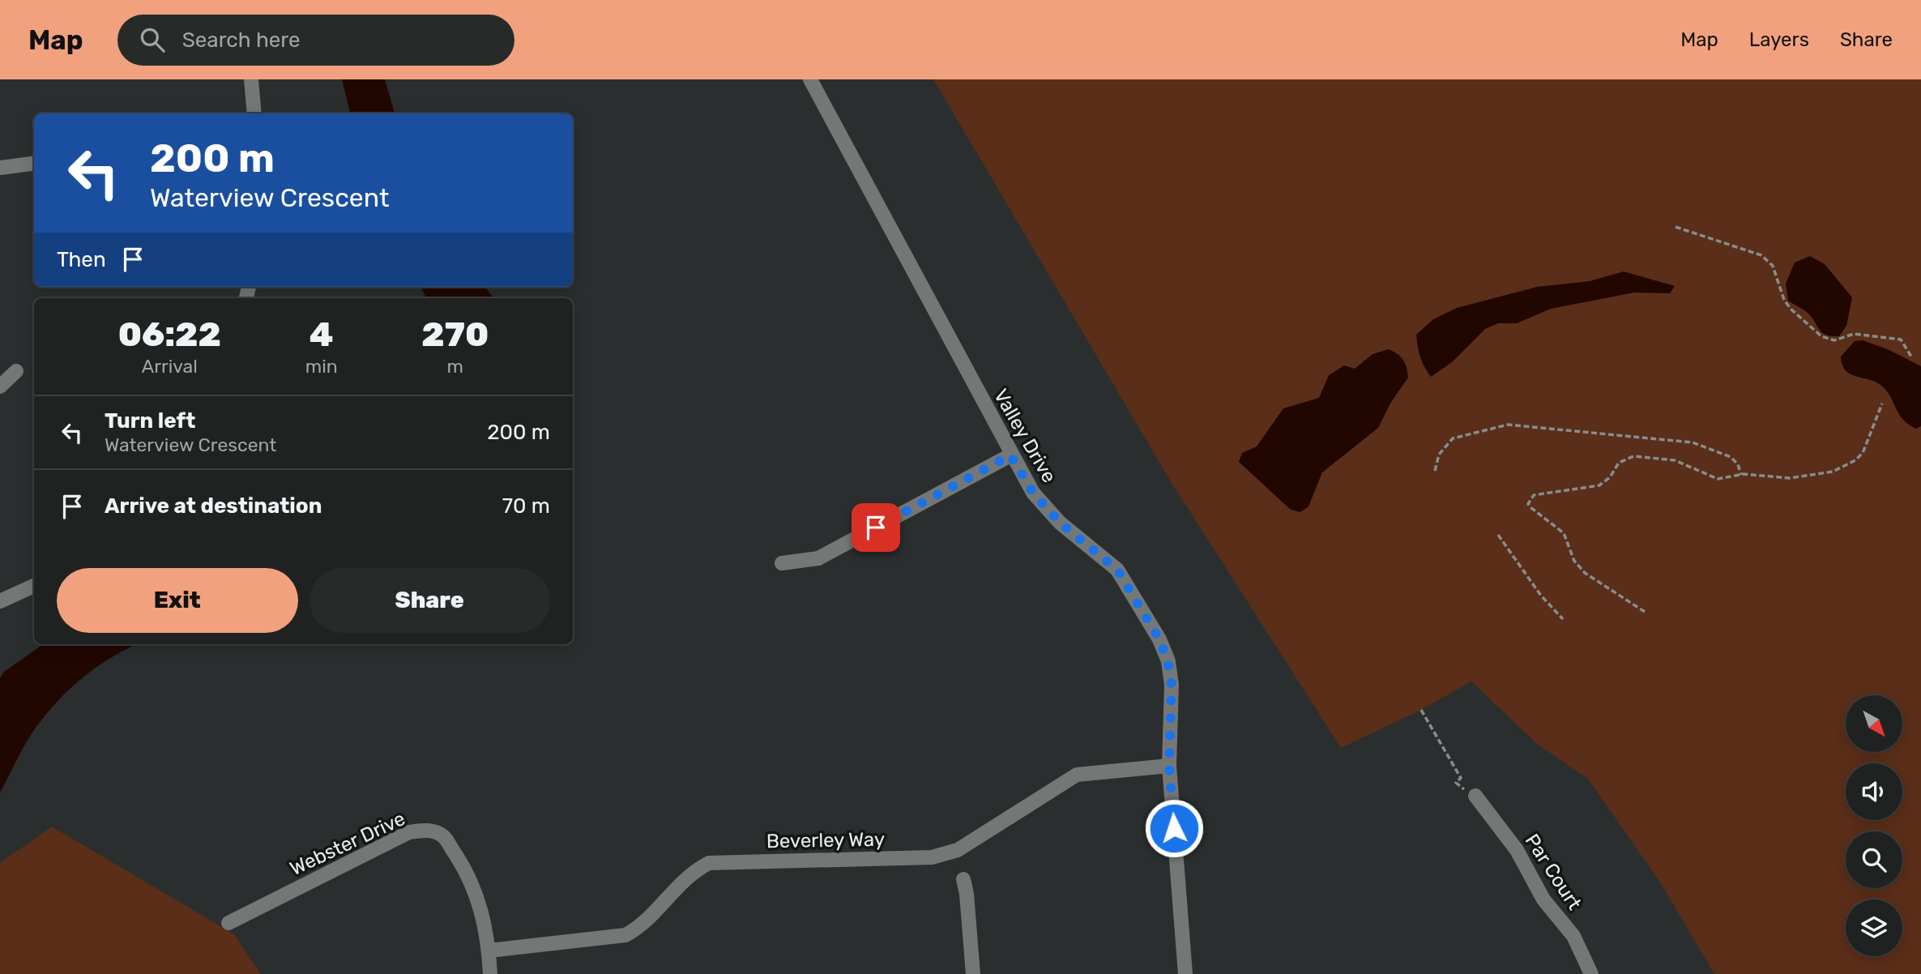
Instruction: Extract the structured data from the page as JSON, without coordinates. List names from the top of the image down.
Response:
{
  "streets": {
    "street": [
      "Valley Drive",
      "Beverley Way",
      "Webster Drive",
      "Par Court"
    ]
  },
  "crossings": [
    ["Valley Drive", "Beverley Way"],
    ["Beverley Way", "Webster Drive"]
  ],
  "north": "bottom right",
  "page": {
    "header": "Map",
    "search": "Search here",
    "nav": ["Map", "Layers", "Share"],
    "turn": ["200 m", "Waterview Crescent"],
    "then": "Then",
    "eta": [
      "06:22",
      "Arrival",
      "4",
      "min",
      "270",
      "m"
    ],
    "list": [
      {
        "name": "Turn left",
        "note": "Waterview Crescent",
        "value": "200 m"
      },
      {
        "name": "Arrive at destination",
        "value": "70 m"
      }
    ],
    "buttons": ["Exit", "Share"]
  }
}
